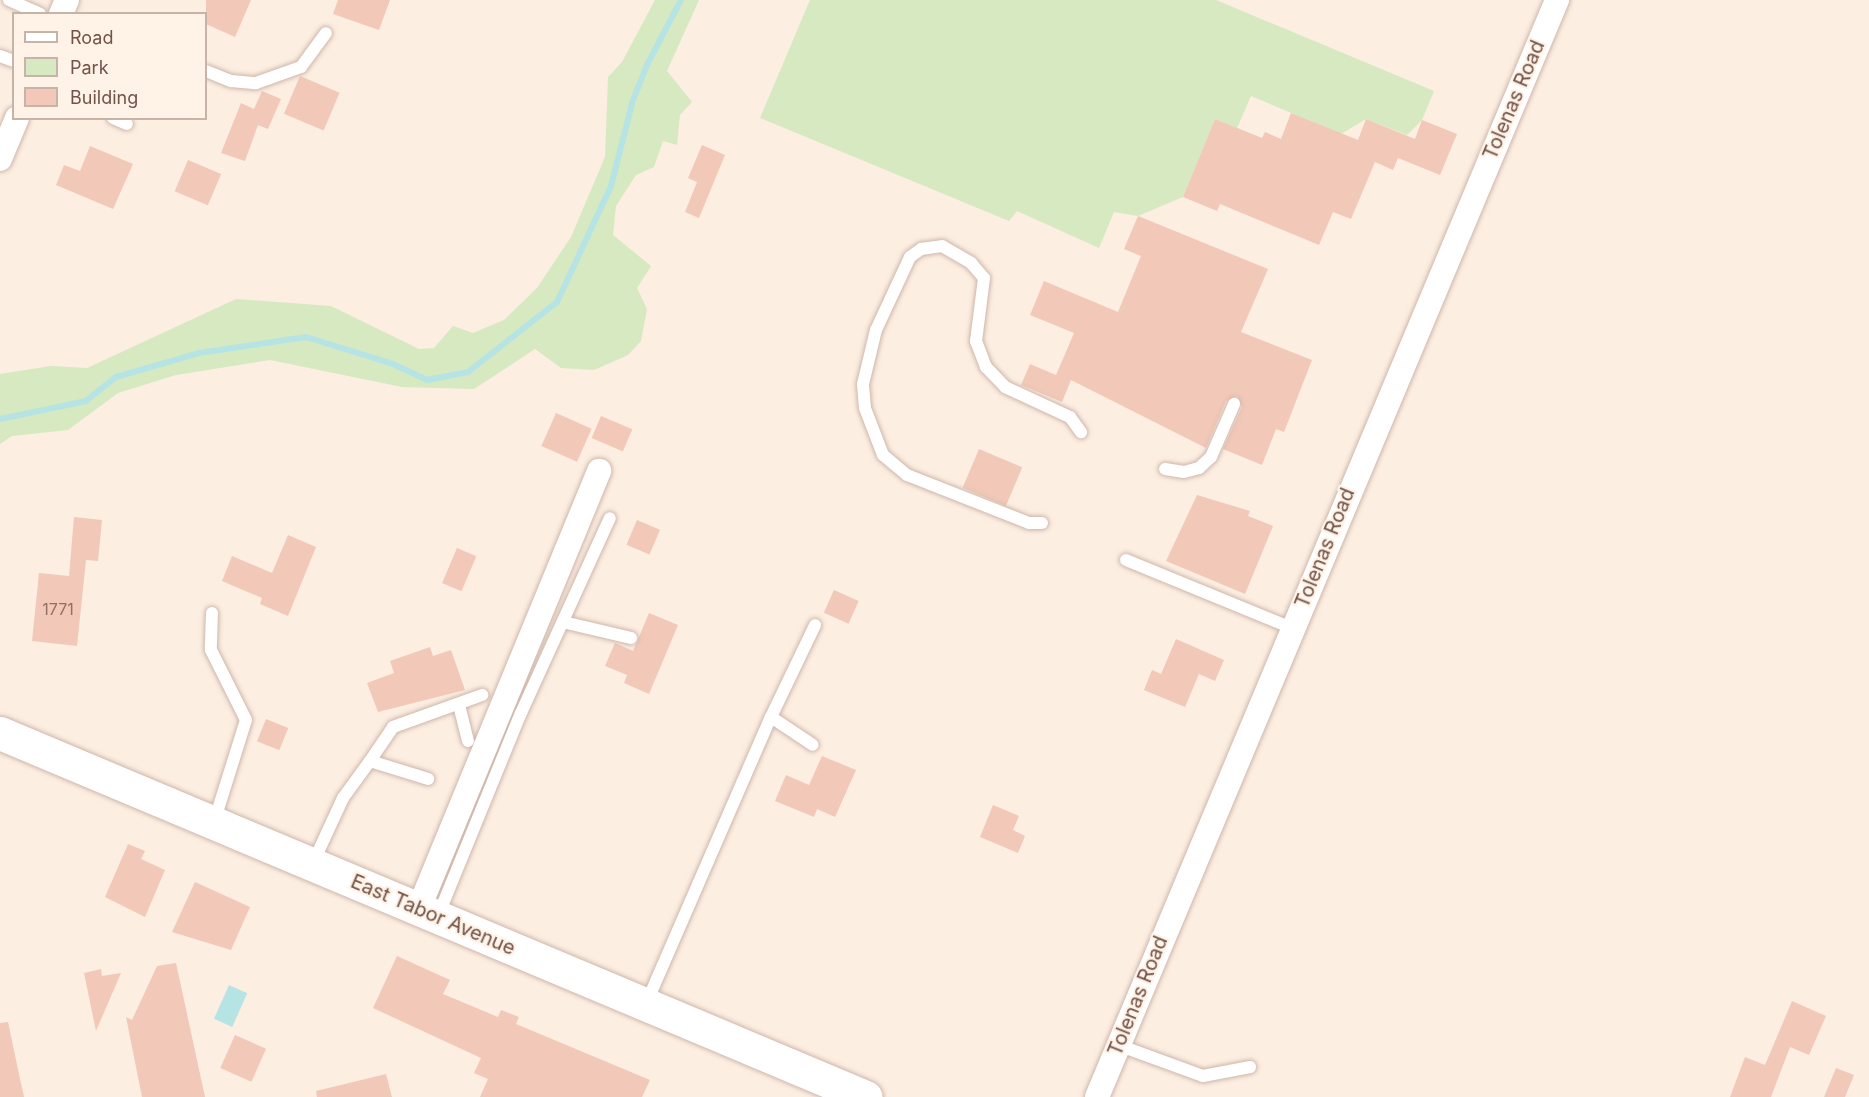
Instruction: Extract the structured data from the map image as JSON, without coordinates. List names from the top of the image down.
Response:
{
  "streets": {
    "main road": ["East Tabor Avenue"],
    "street": ["Tolenas Road"]
  },
  "house_numbers": ["1771"],
  "legend": ["Road", "Park", "Building"]
}
